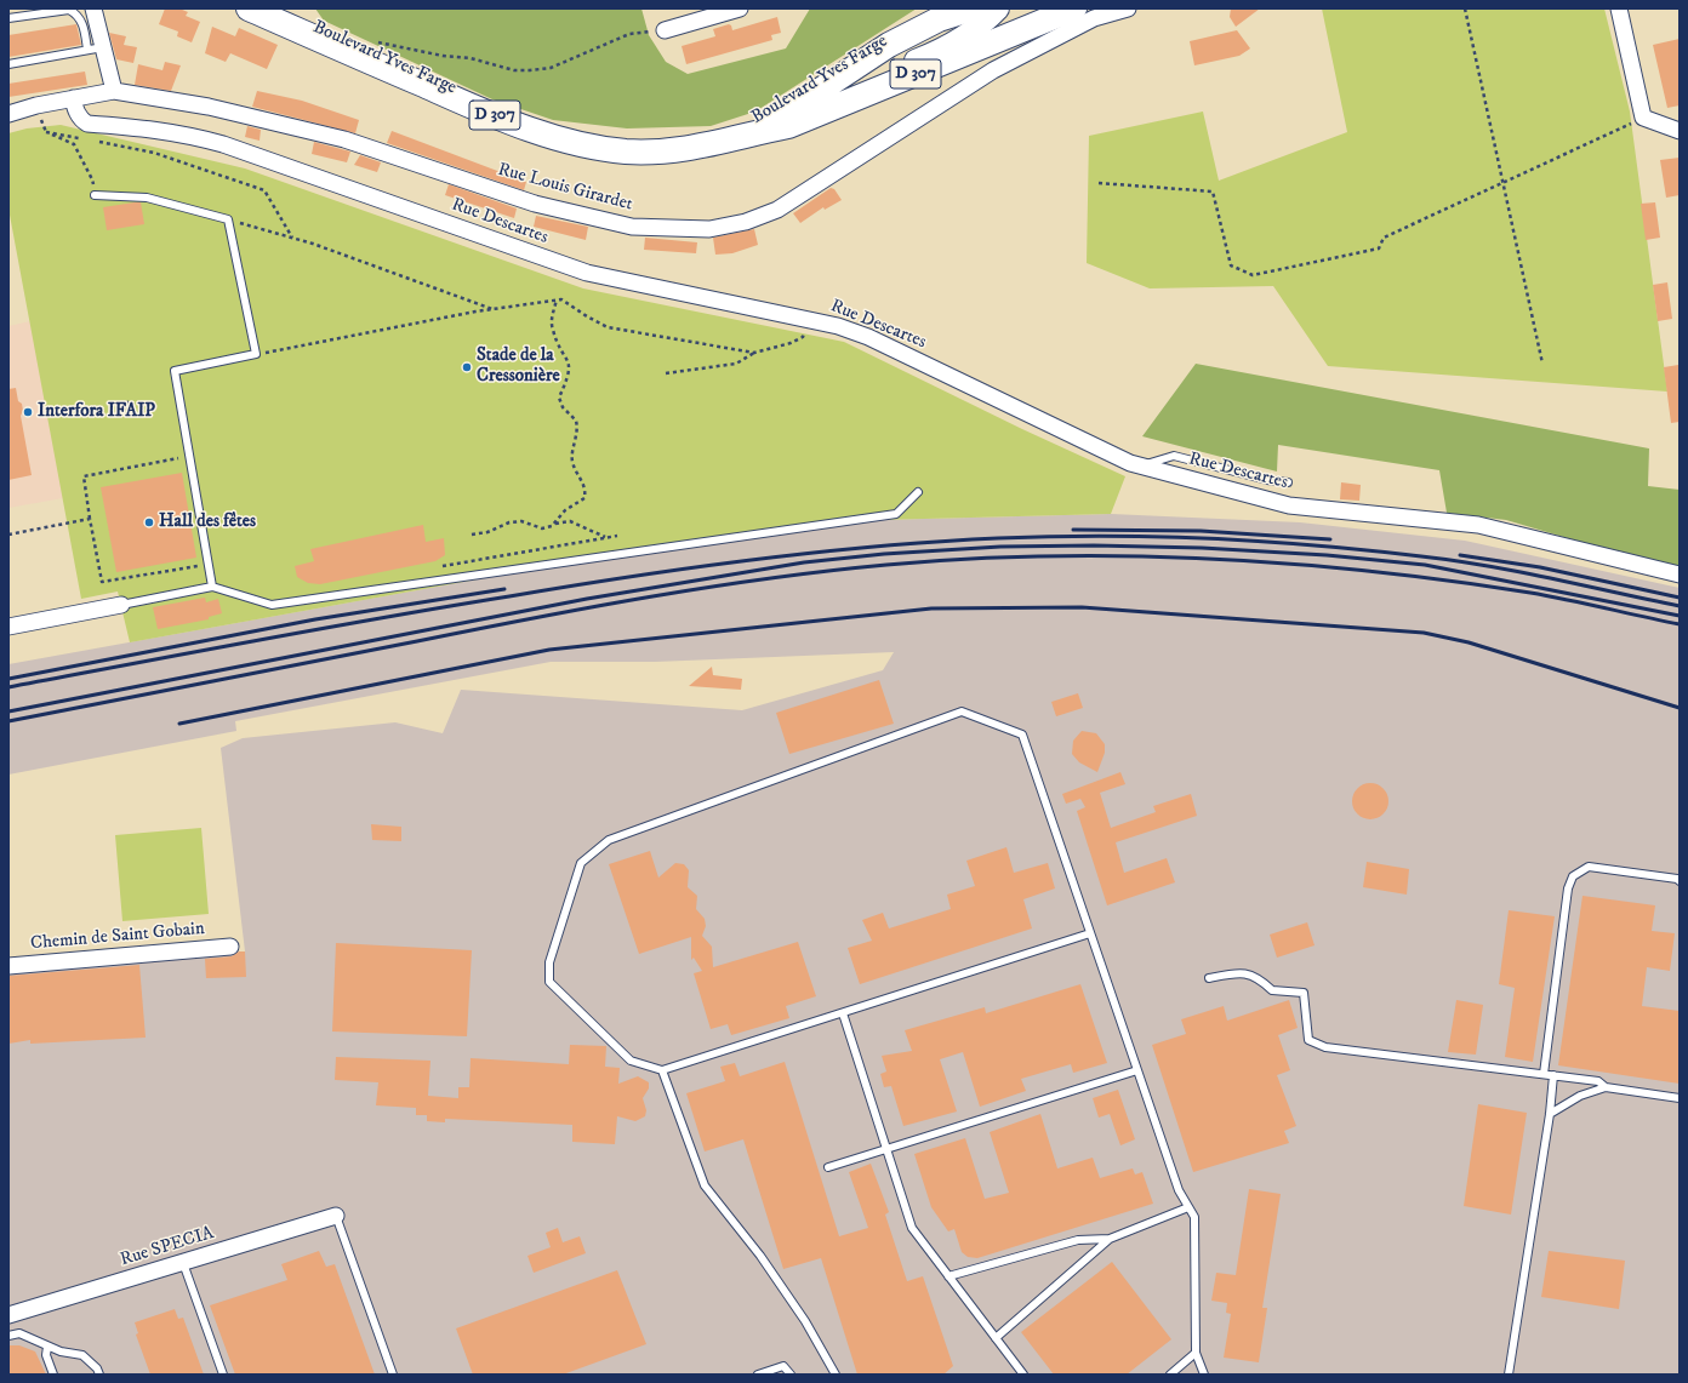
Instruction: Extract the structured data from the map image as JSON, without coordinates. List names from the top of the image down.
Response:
{
  "streets": {
    "main road": ["Boulevard Yves Farge", "D 307"],
    "street": [
      "Rue Louis Girardet",
      "Rue Descartes",
      "Chemin de Saint Gobain",
      "Rue SPECIA"
    ]
  },
  "crossings": [
    ["Rue Louis Girardet", "Rue Descartes"]
  ],
  "places": ["Stade de la Cressonière", "Interfora IFAIP", "Hall des fêtes"]
}
